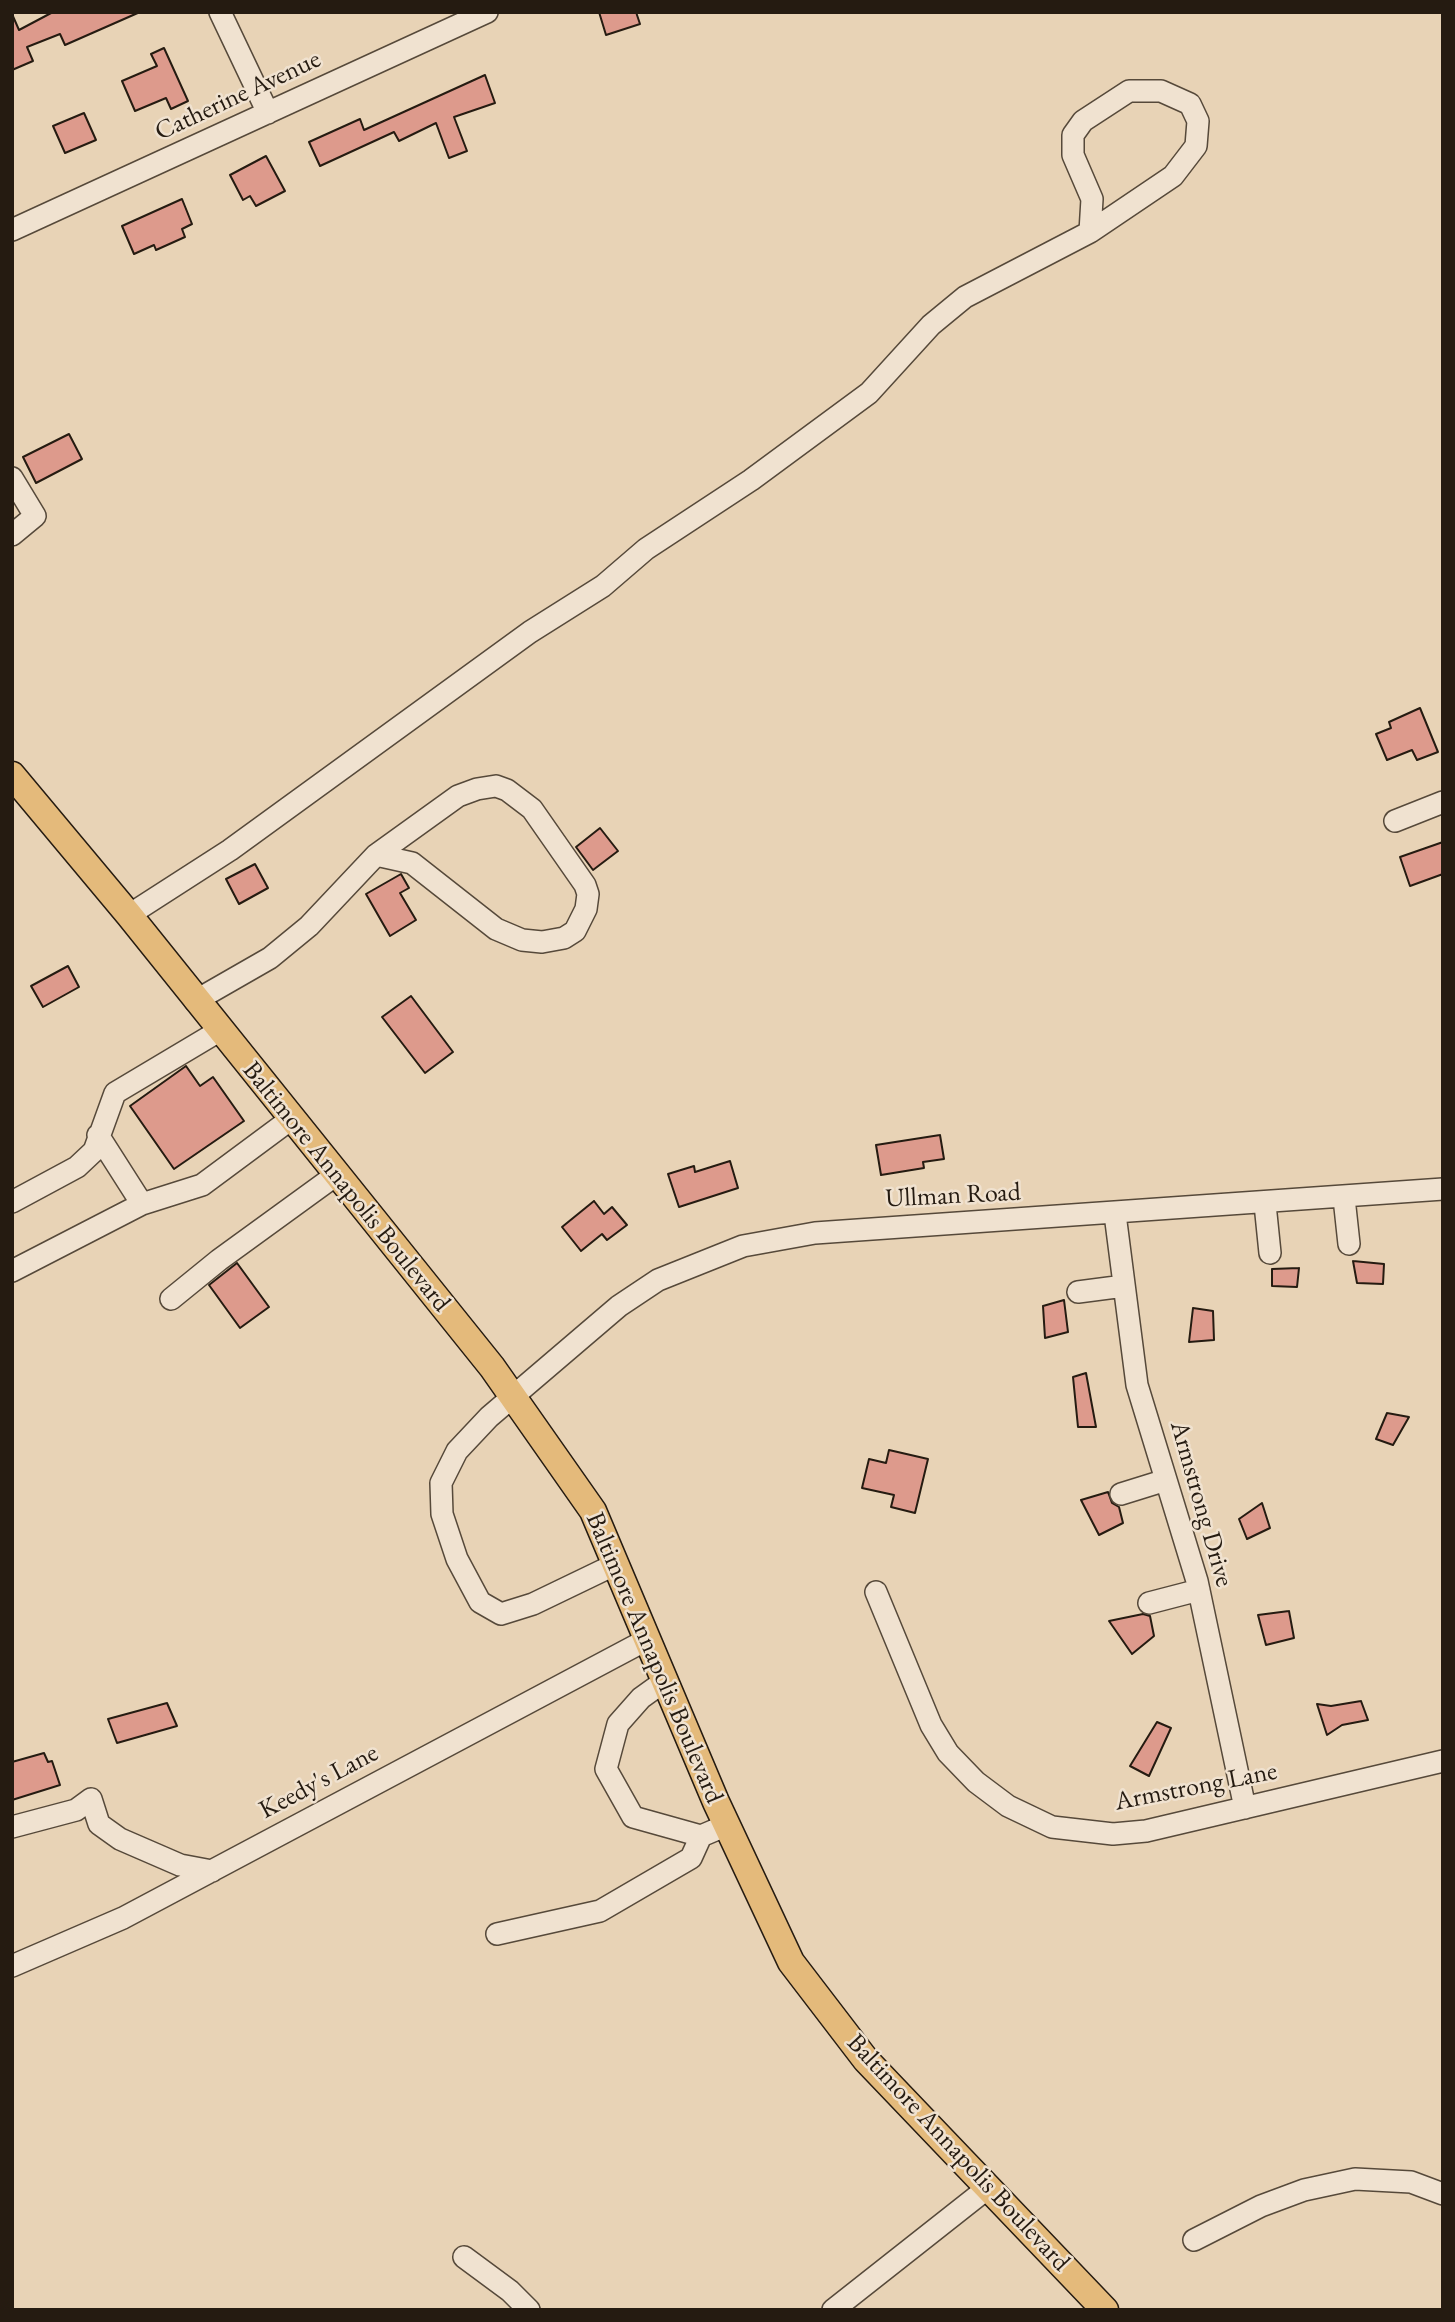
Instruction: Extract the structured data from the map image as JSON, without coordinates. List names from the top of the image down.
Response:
{
  "streets": {
    "main road": ["Baltimore Annapolis Boulevard"],
    "street": [
      "Catherine Avenue",
      "Ullman Road",
      "Armstrong Drive",
      "Keedy's Lane",
      "Armstrong Lane"
    ]
  },
  "crossings": [
    ["Baltimore Annapolis Boulevard", "Ullman Road"],
    ["Baltimore Annapolis Boulevard", "Keedy's Lane"],
    ["Ullman Road", "Armstrong Drive"],
    ["Armstrong Drive", "Armstrong Lane"]
  ]
}
